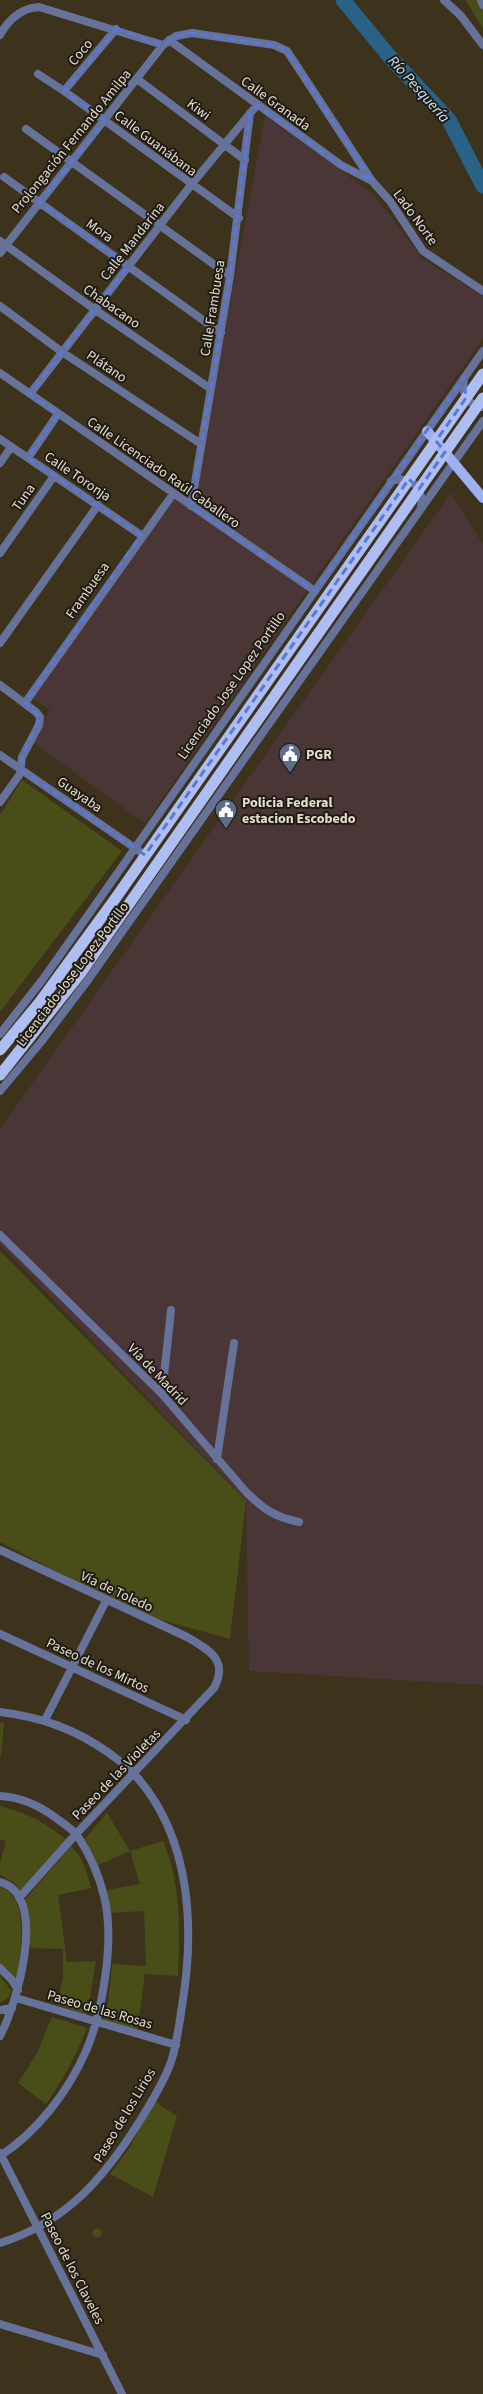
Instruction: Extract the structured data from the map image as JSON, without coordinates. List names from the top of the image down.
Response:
{
  "streets": {
    "highway": ["Licenciado Jose Lopez Portillo"],
    "street": [
      "Coco",
      "Calle Granada",
      "Kiwi",
      "Prolongación Fernando Amilpa",
      "Calle Guanábana",
      "Lado Norte",
      "Mora",
      "Calle Mandarina",
      "Chabacano",
      "Calle Frambuesa",
      "Plátano",
      "Calle Licenciado Raúl Caballero",
      "Calle Toronja",
      "Tuna",
      "Frambuesa",
      "Guayaba",
      "Vía de Madrid",
      "Vía de Toledo",
      "Paseo de los Mirtos",
      "Paseo de las Violetas",
      "Paseo de las Rosas",
      "Paseo de los Lirios",
      "Paseo de los Claveles"
    ]
  },
  "crossings": [
    ["Coco", "Calle Guanábana"],
    ["Calle Granada", "Prolongación Fernando Amilpa"],
    ["Calle Granada", "Lado Norte"],
    ["Calle Granada", "Calle Mandarina"],
    ["Kiwi", "Prolongación Fernando Amilpa"],
    ["Kiwi", "Calle Mandarina"],
    ["Kiwi", "Calle Frambuesa"],
    ["Prolongación Fernando Amilpa", "Calle Guanábana"],
    ["Prolongación Fernando Amilpa", "Mora"],
    ["Prolongación Fernando Amilpa", "Chabacano"],
    ["Calle Guanábana", "Calle Mandarina"],
    ["Calle Guanábana", "Calle Frambuesa"],
    ["Mora", "Calle Mandarina"],
    ["Mora", "Calle Frambuesa"],
    ["Calle Mandarina", "Chabacano"],
    ["Calle Mandarina", "Calle Frambuesa"],
    ["Calle Mandarina", "Plátano"],
    ["Calle Mandarina", "Calle Licenciado Raúl Caballero"],
    ["Chabacano", "Calle Frambuesa"],
    ["Calle Frambuesa", "Plátano"],
    ["Calle Frambuesa", "Calle Licenciado Raúl Caballero"],
    ["Calle Licenciado Raúl Caballero", "Frambuesa"],
    ["Calle Licenciado Raúl Caballero", "Licenciado Jose Lopez Portillo"],
    ["Calle Toronja", "Tuna"],
    ["Calle Toronja", "Frambuesa"],
    ["Licenciado Jose Lopez Portillo", "Guayaba"],
    ["Vía de Toledo", "Paseo de las Violetas"],
    ["Paseo de los Mirtos", "Paseo de las Violetas"],
    ["Paseo de las Violetas", "Paseo de los Lirios"],
    ["Paseo de las Rosas", "Paseo de los Lirios"],
    ["Paseo de los Lirios", "Paseo de los Claveles"]
  ],
  "water": ["Río Pesquería"],
  "places": {
    "public building": ["PGR", "Policia Federal estacion Escobedo"]
  }
}
